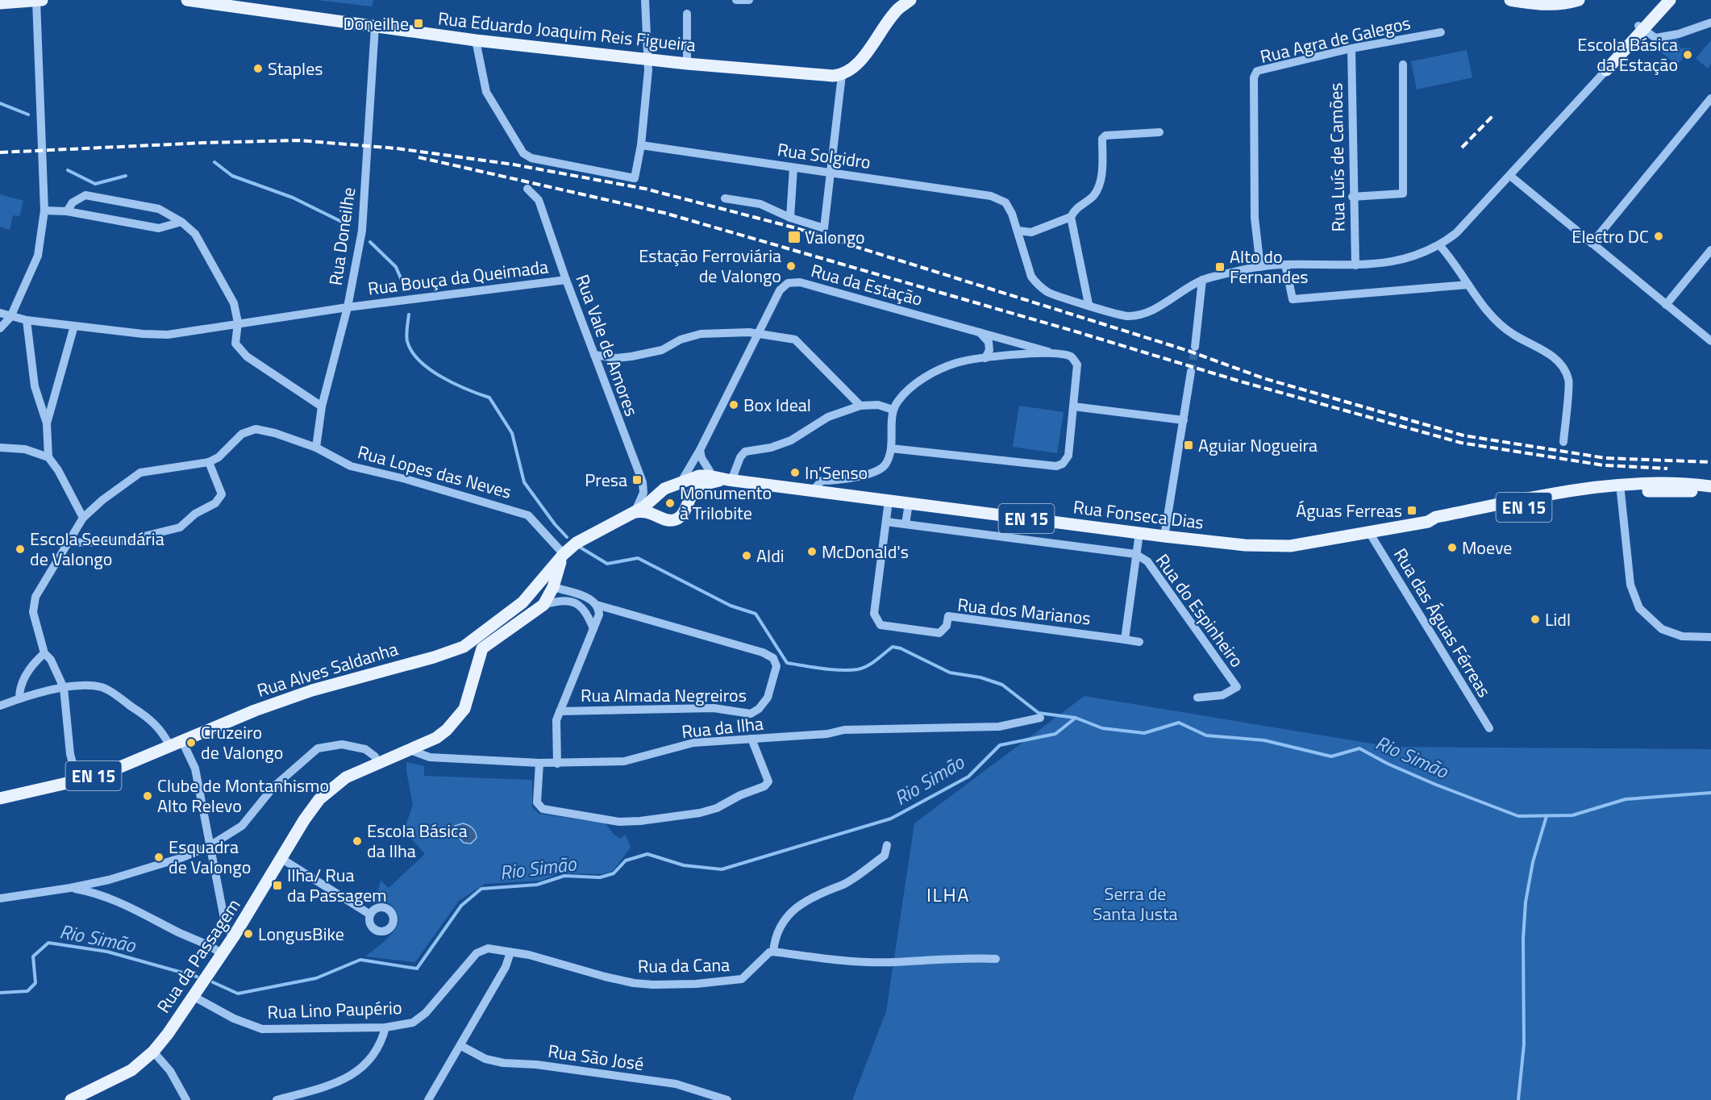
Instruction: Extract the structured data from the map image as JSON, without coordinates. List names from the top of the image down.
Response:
{
  "streets": {
    "main road": [
      "Rua Eduardo Joaquim Reis Figueira",
      "EN 15",
      "Rua Fonseca Dias",
      "Rua Alves Saldanha",
      "Rua da Passagem"
    ],
    "street": [
      "Rua Agra de Galegos",
      "Rua Solgidro",
      "Rua Luís de Camões",
      "Rua Doneilhe",
      "Rua Bouça da Queimada",
      "Rua da Estação",
      "Rua Vale de Amores",
      "Rua Lopes das Neves",
      "Rua do Espinheiro",
      "Rua dos Marianos",
      "Rua das Águas Férreas",
      "Rua Almada Negreiros",
      "Rua da Ilha",
      "Rua da Cana",
      "Rua Lino Paupério",
      "Rua São José"
    ]
  },
  "crossings": [
    ["Rua Eduardo Joaquim Reis Figueira", "Rua Doneilhe"],
    ["Rua Agra de Galegos", "Rua Solgidro"],
    ["Rua Agra de Galegos", "Rua Luís de Camões"],
    ["Rua Solgidro", "Rua Luís de Camões"],
    ["Rua Doneilhe", "Rua Bouça da Queimada"],
    ["Rua Doneilhe", "Rua Lopes das Neves"],
    ["Rua Bouça da Queimada", "Rua Vale de Amores"],
    ["Rua da Estação", "Rua Fonseca Dias"],
    ["Rua Lopes das Neves", "EN 15"],
    ["Rua Lopes das Neves", "Rua Fonseca Dias"],
    ["EN 15", "Rua Alves Saldanha"],
    ["Rua Fonseca Dias", "Rua dos Marianos"],
    ["Rua Fonseca Dias", "Rua das Águas Férreas"],
    ["Rua Fonseca Dias", "Rua Alves Saldanha"],
    ["Rua da Ilha", "Rua da Passagem"],
    ["Rua da Passagem", "Rua Lino Paupério"],
    ["Rua da Cana", "Rua Lino Paupério"]
  ],
  "districts": ["ILHA"],
  "water": ["Rio Simão"],
  "parks": ["Serra de Santa Justa"],
  "places": {
    "transit": [
      "Doneilhe",
      "Valongo",
      "Alto do Fernandes",
      "Aguiar Nogueira",
      "Presa",
      "Águas Ferreas",
      "Ilha/ Rua da Passagem"
    ],
    "other": [
      "Escola Básica da Estação",
      "Staples",
      "Electro DC",
      "Estação Ferroviária de Valongo",
      "Box Ideal",
      "In'Senso",
      "Monumento à Trilobite",
      "Moeve",
      "Escola Secundária de Valongo",
      "McDonald's",
      "Aldi",
      "Lidl",
      "Cruzeiro de Valongo",
      "Clube de Montanhismo Alto Relevo",
      "Escola Básica da Ilha",
      "Esquadra de Valongo",
      "LongusBike"
    ]
  }
}
